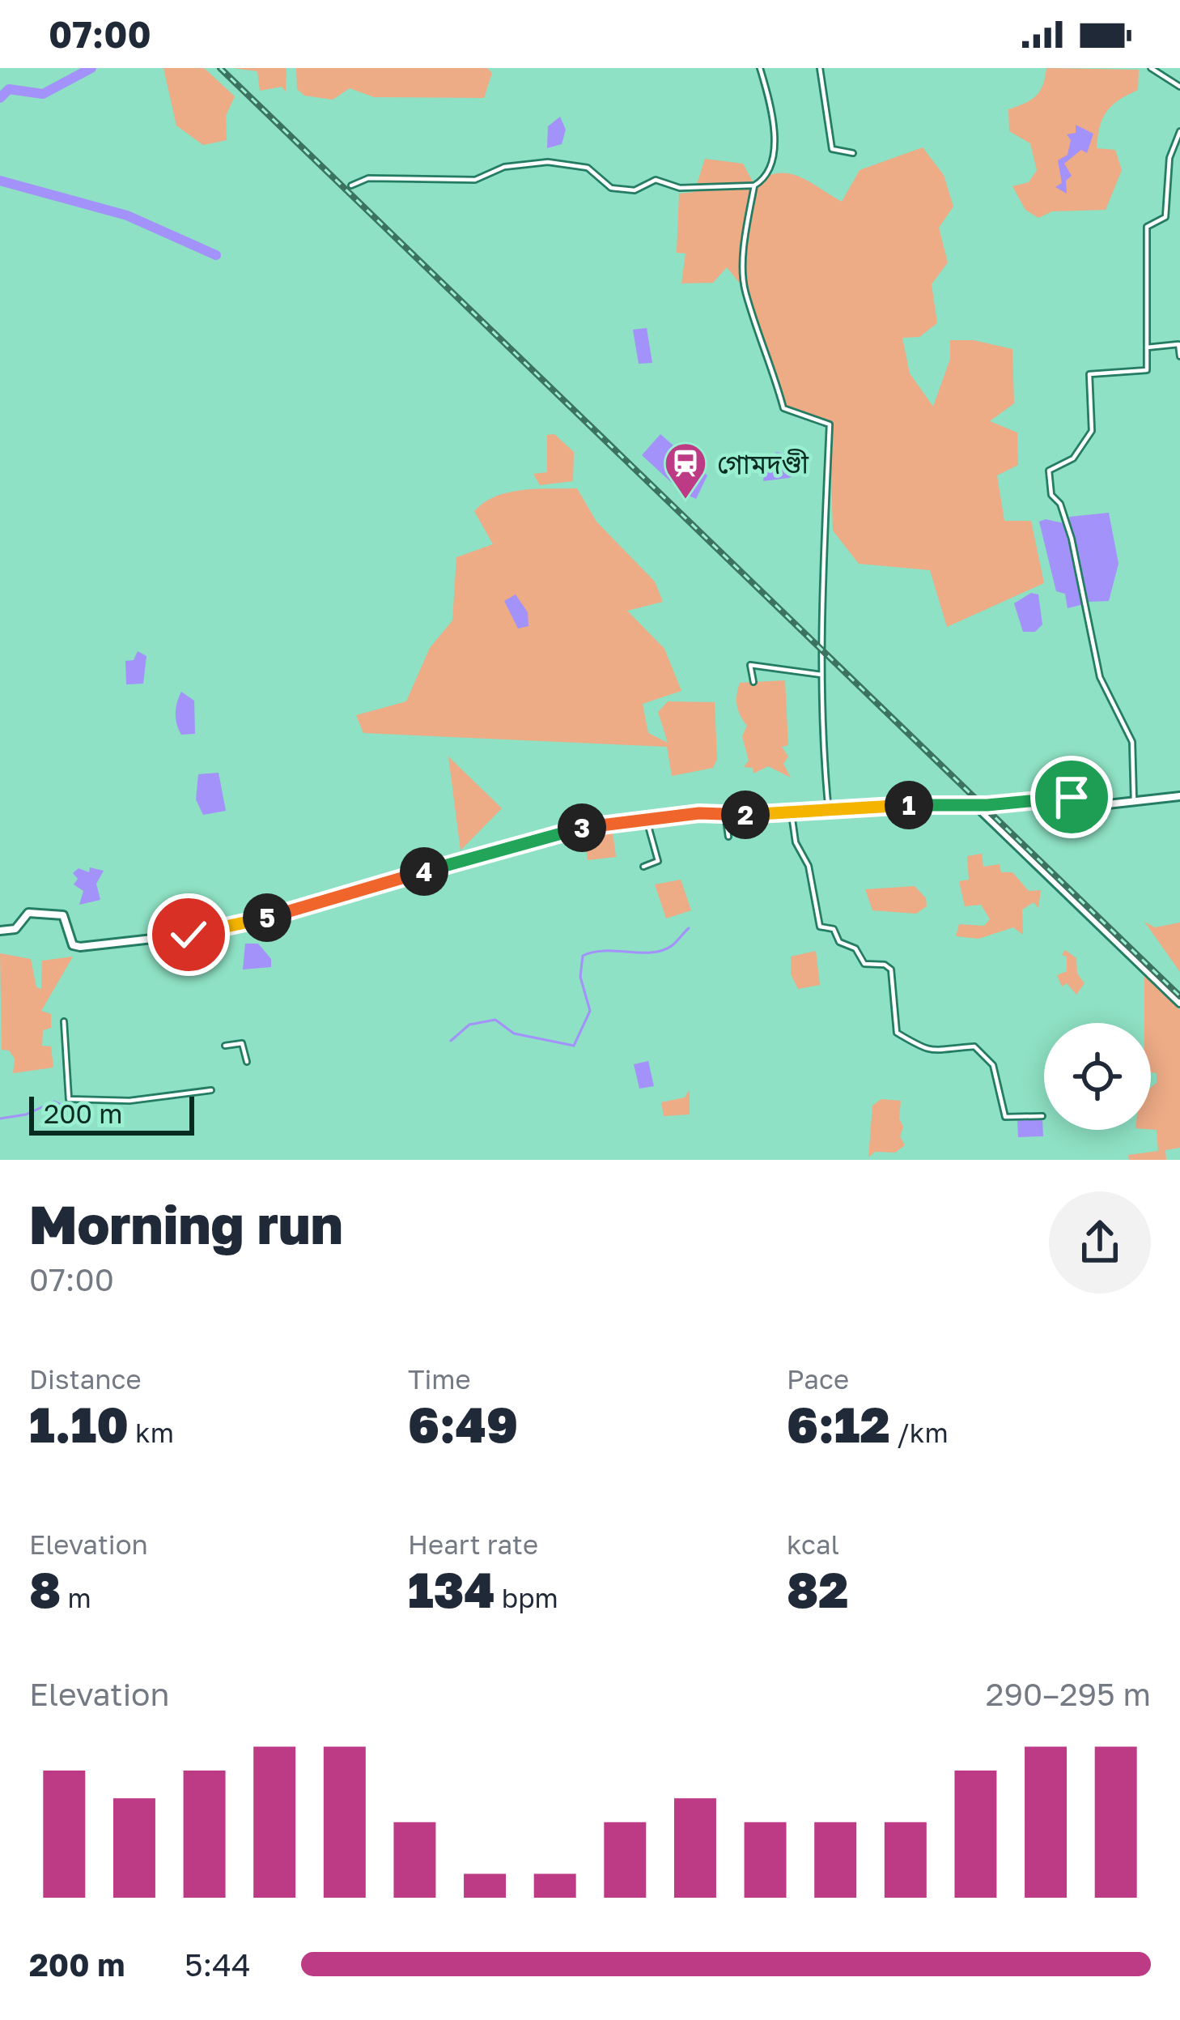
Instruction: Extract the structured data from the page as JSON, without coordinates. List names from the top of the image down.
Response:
{
  "places": {
    "station": ["গোমদণ্ডী"]
  },
  "scale_bar": "200 m",
  "page": {
    "status": "07:00",
    "pins": [
      "1",
      "2",
      "3",
      "4",
      "5"
    ],
    "scale": "200 m",
    "heading": ["Morning run", "07:00"],
    "stats": [
      ["Distance", "1.10 km"],
      ["Time", "6:49"],
      ["Pace", "6:12 /km"],
      ["Elevation", "8 m"],
      ["Heart rate", "134 bpm"],
      ["kcal", "82"]
    ],
    "chart": ["Elevation", "290–295 m"],
    "list": [
      {
        "name": "200 m",
        "note": "5:44"
      }
    ]
  }
}
